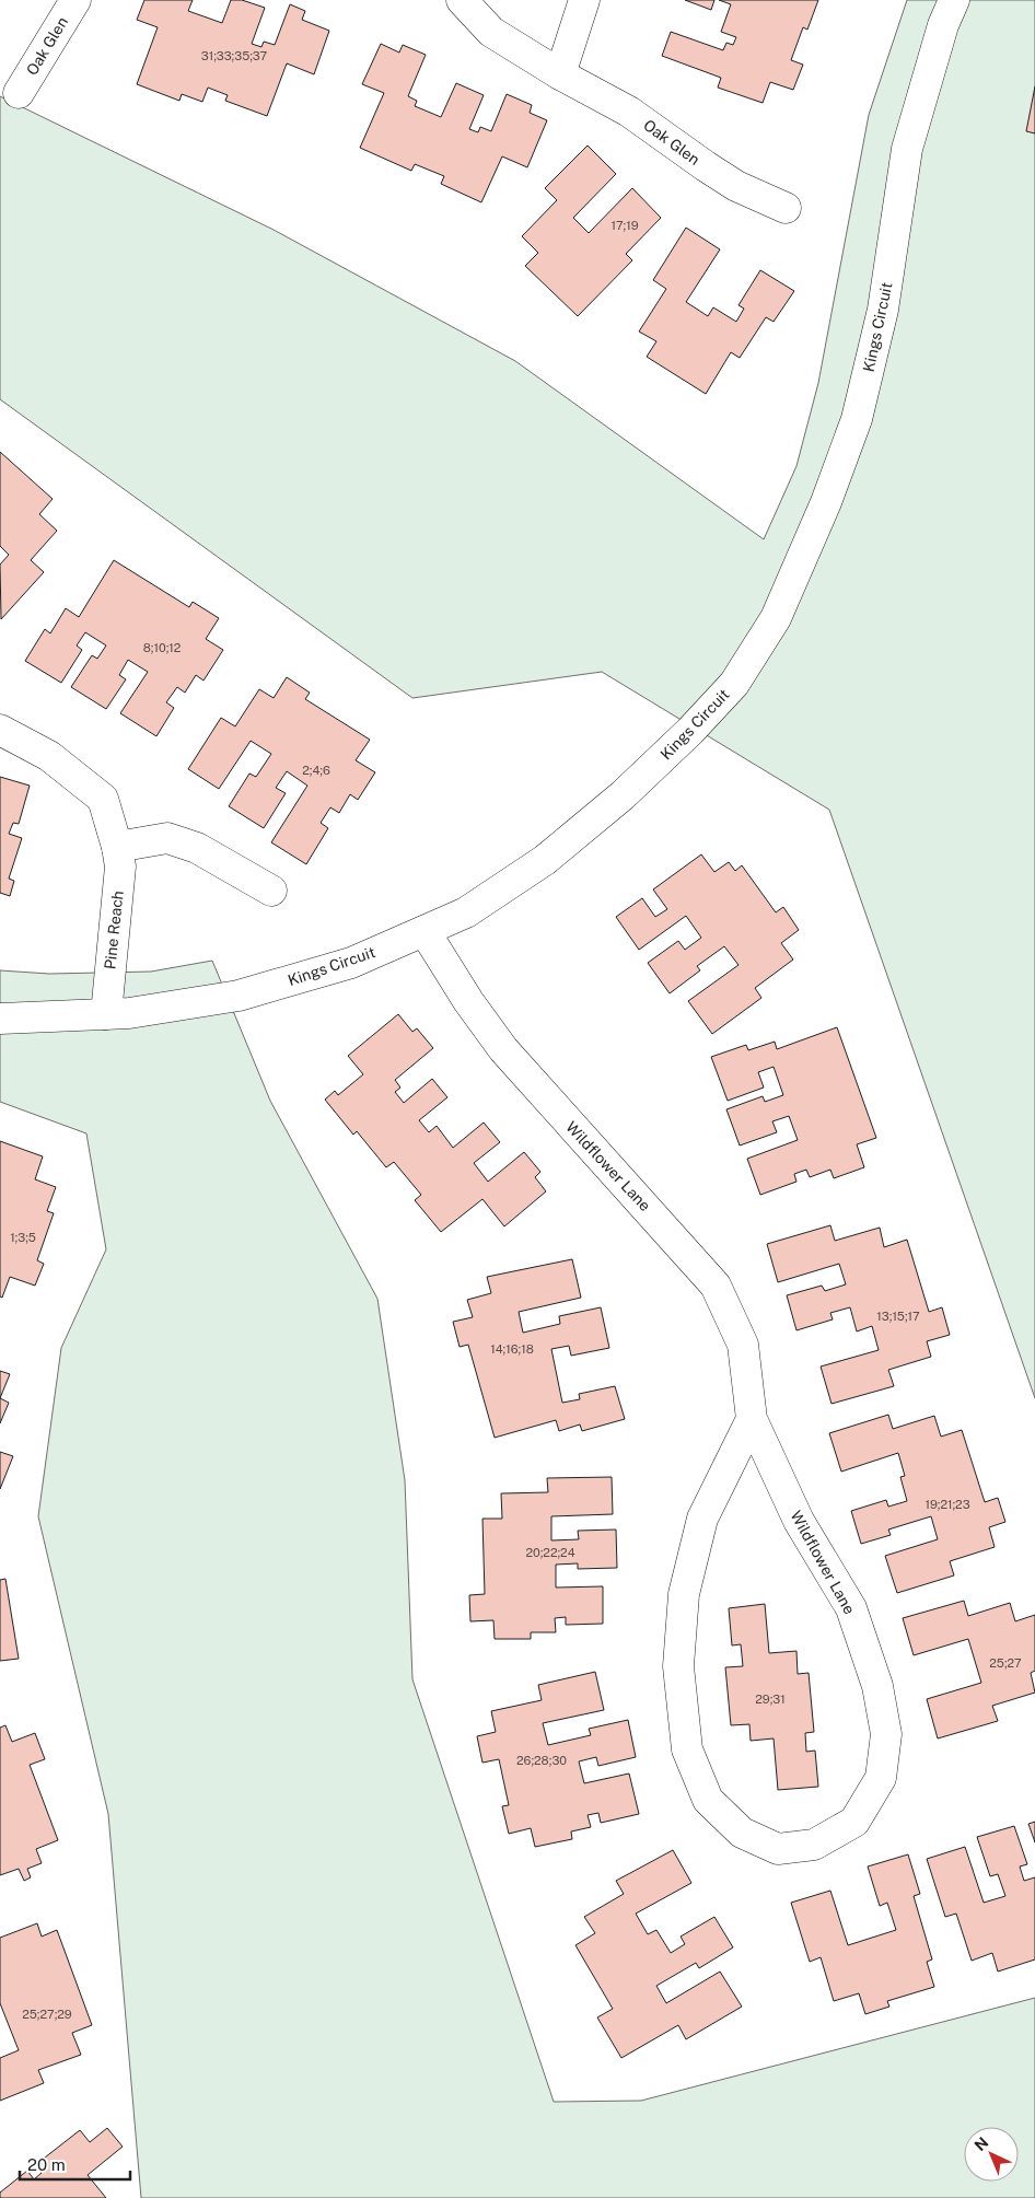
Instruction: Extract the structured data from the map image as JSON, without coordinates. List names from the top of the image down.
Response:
{
  "streets": {
    "street": [
      "Oak Glen",
      "Kings Circuit",
      "Pine Reach",
      "Wildflower Lane"
    ]
  },
  "crossings": [
    ["Kings Circuit", "Pine Reach"],
    ["Kings Circuit", "Wildflower Lane"]
  ],
  "house_numbers": [
    "31;33;35;37",
    "17;19",
    "8;10;12",
    "2;4;6",
    "1;3;5",
    "13;15;17",
    "14;16;18",
    "19;21;23",
    "20;22;24",
    "25;27",
    "29;31",
    "26;28;30",
    "25;27;29"
  ],
  "scale_bar": "20 m",
  "north": "top left"
}
